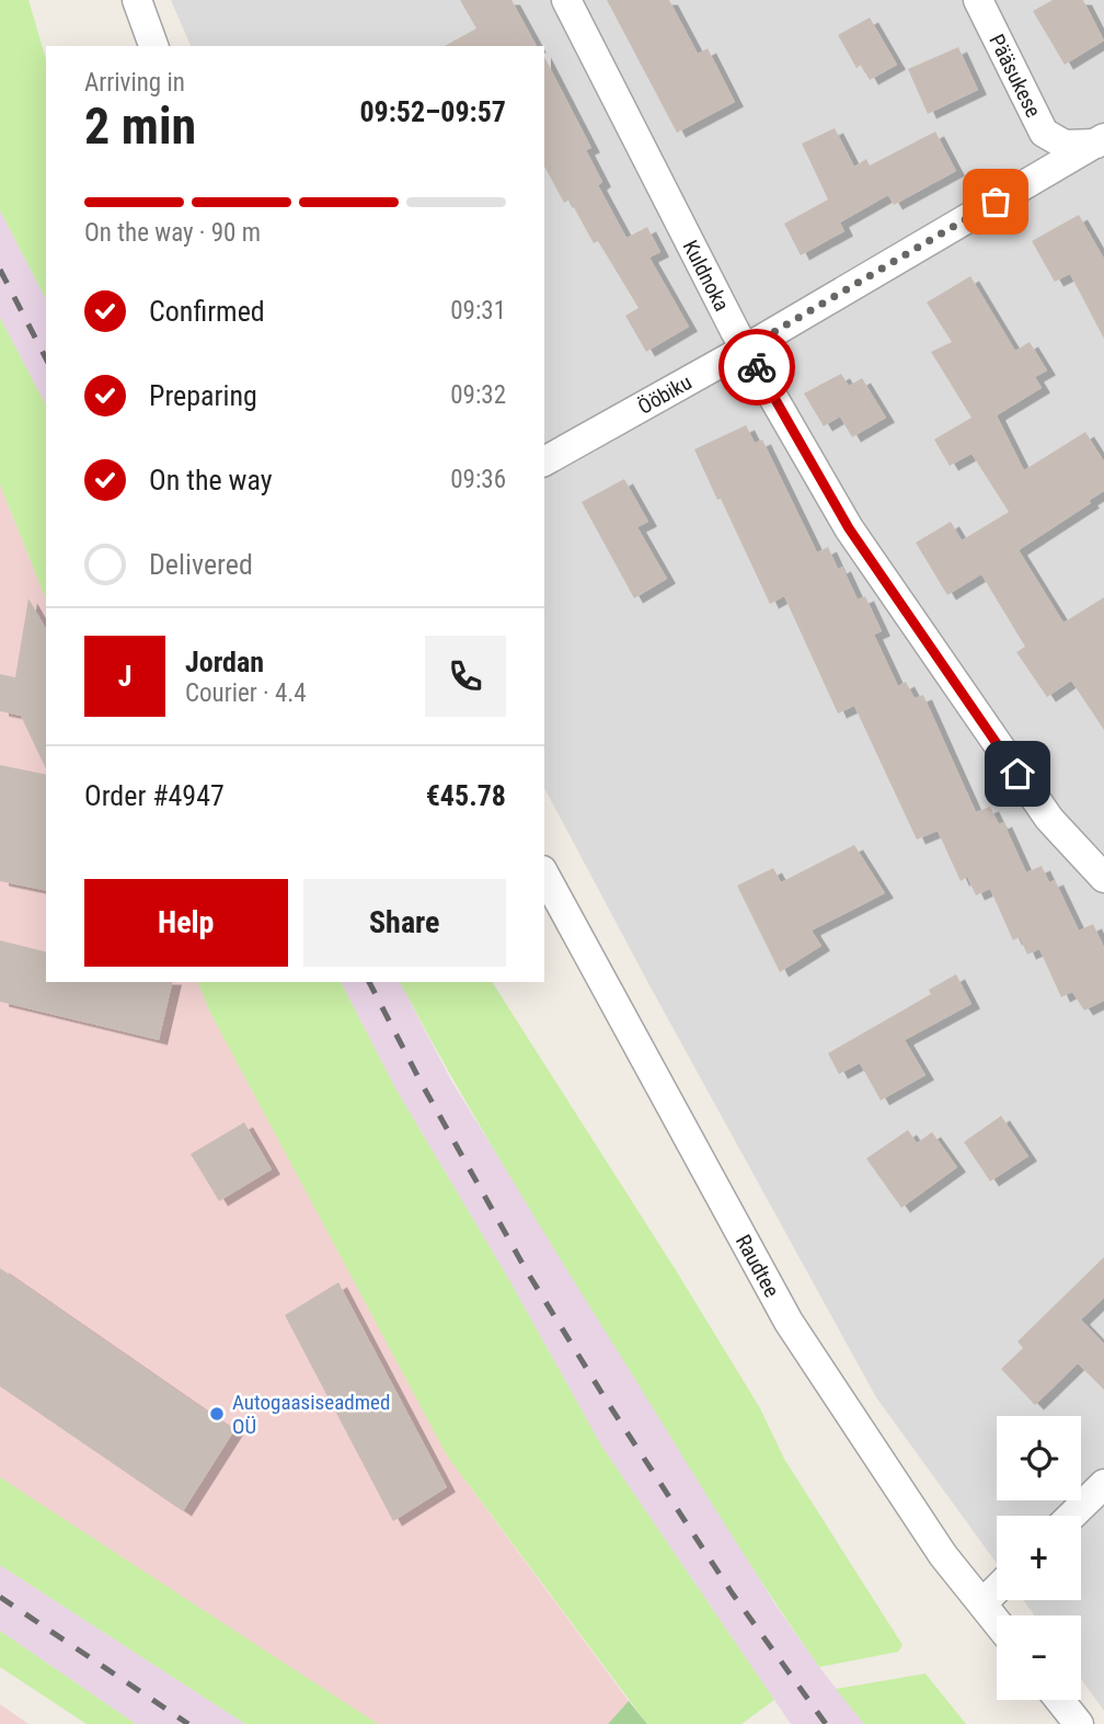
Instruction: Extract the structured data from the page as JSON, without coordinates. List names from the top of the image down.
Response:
{
  "streets": {
    "street": [
      "Pääsukese",
      "Kuldnoka",
      "Ööbiku",
      "Raudtee"
    ]
  },
  "crossings": [
    ["Pääsukese", "Ööbiku"],
    ["Kuldnoka", "Ööbiku"]
  ],
  "places": ["Autogaasiseadmed OÜ"],
  "page": {
    "heading": ["2 min", "Arriving in", "09:52–09:57"],
    "panel": [
      "Jordan",
      "Courier · 4.4",
      "Order #4947",
      "€45.78"
    ],
    "bar": "On the way · 90 m",
    "list": [
      ["Confirmed", "09:31"],
      ["Preparing", "09:32"],
      ["On the way", "09:36"],
      "Delivered"
    ],
    "round": "J",
    "buttons": ["Help", "Share"],
    "map_buttons": ["+", "−"]
  }
}
